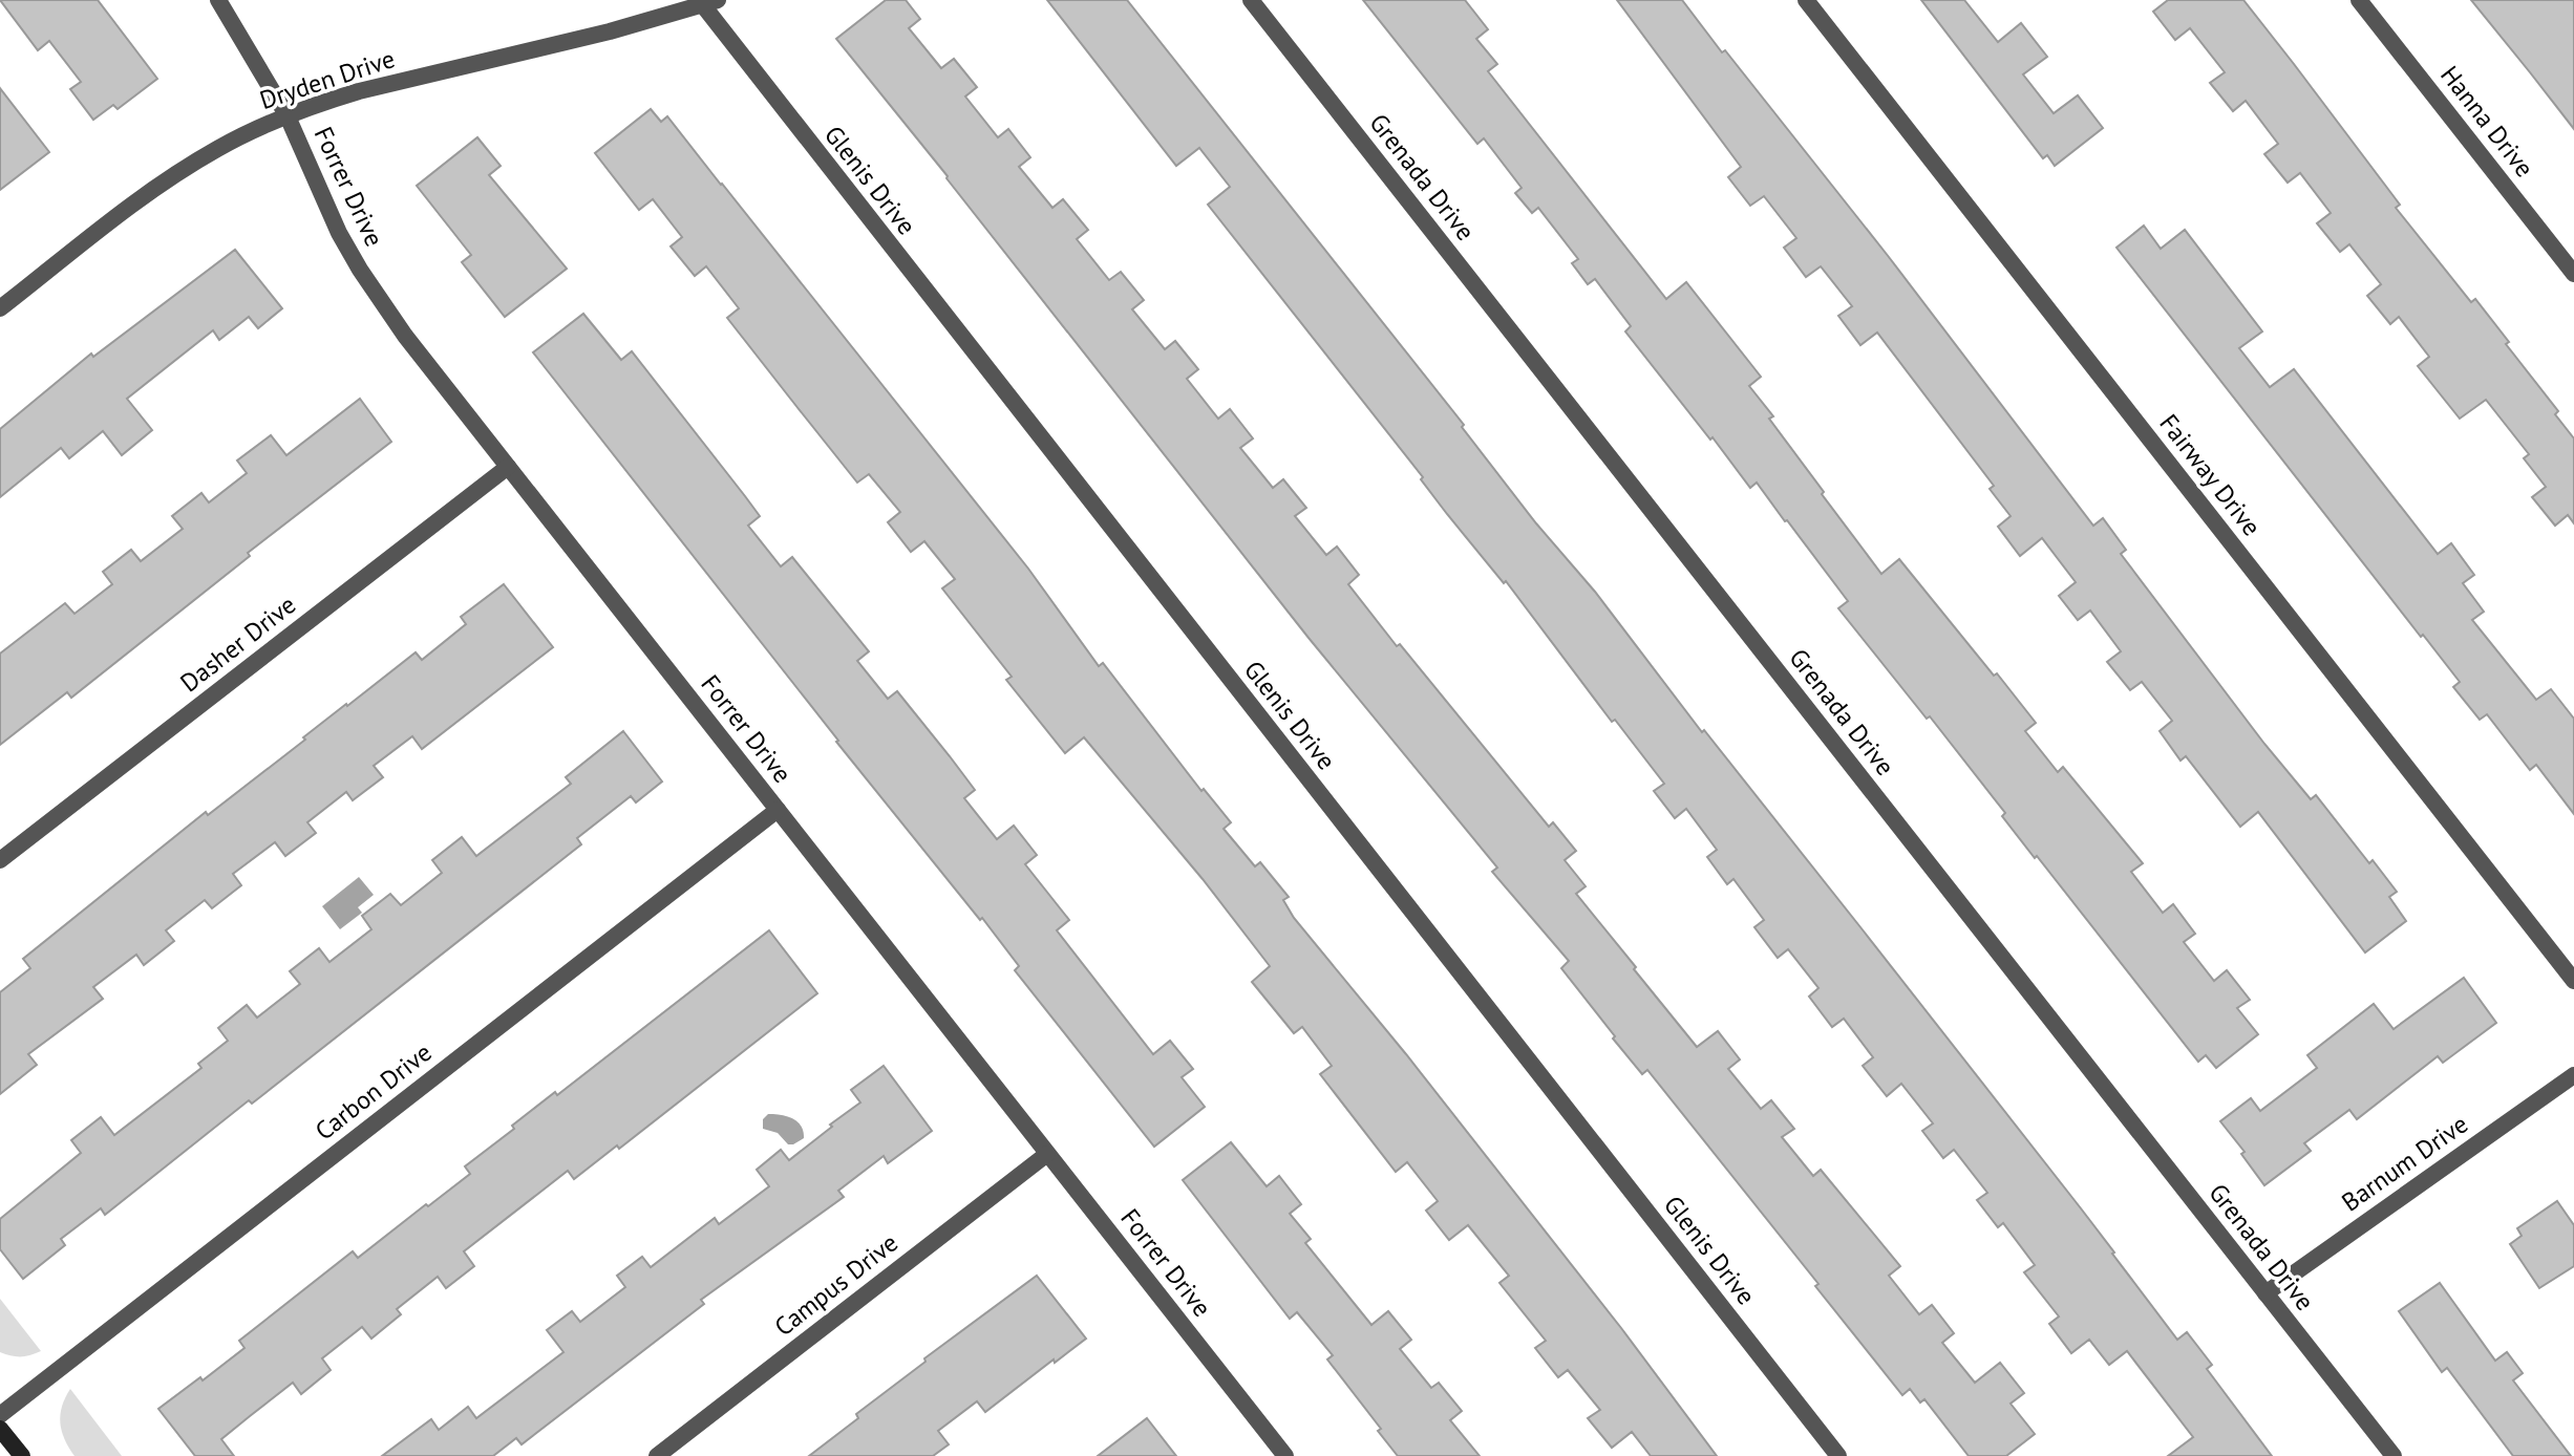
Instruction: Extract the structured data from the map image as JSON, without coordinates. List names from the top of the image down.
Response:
{
  "streets": {
    "street": [
      "Dryden Drive",
      "Hanna Drive",
      "Grenada Drive",
      "Glenis Drive",
      "Forrer Drive",
      "Fairway Drive",
      "Dasher Drive",
      "Carbon Drive",
      "Barnum Drive",
      "Campus Drive"
    ]
  },
  "crossings": [
    ["Dryden Drive", "Glenis Drive"],
    ["Dryden Drive", "Forrer Drive"],
    ["Grenada Drive", "Barnum Drive"],
    ["Forrer Drive", "Dasher Drive"],
    ["Forrer Drive", "Carbon Drive"],
    ["Forrer Drive", "Campus Drive"]
  ]
}
